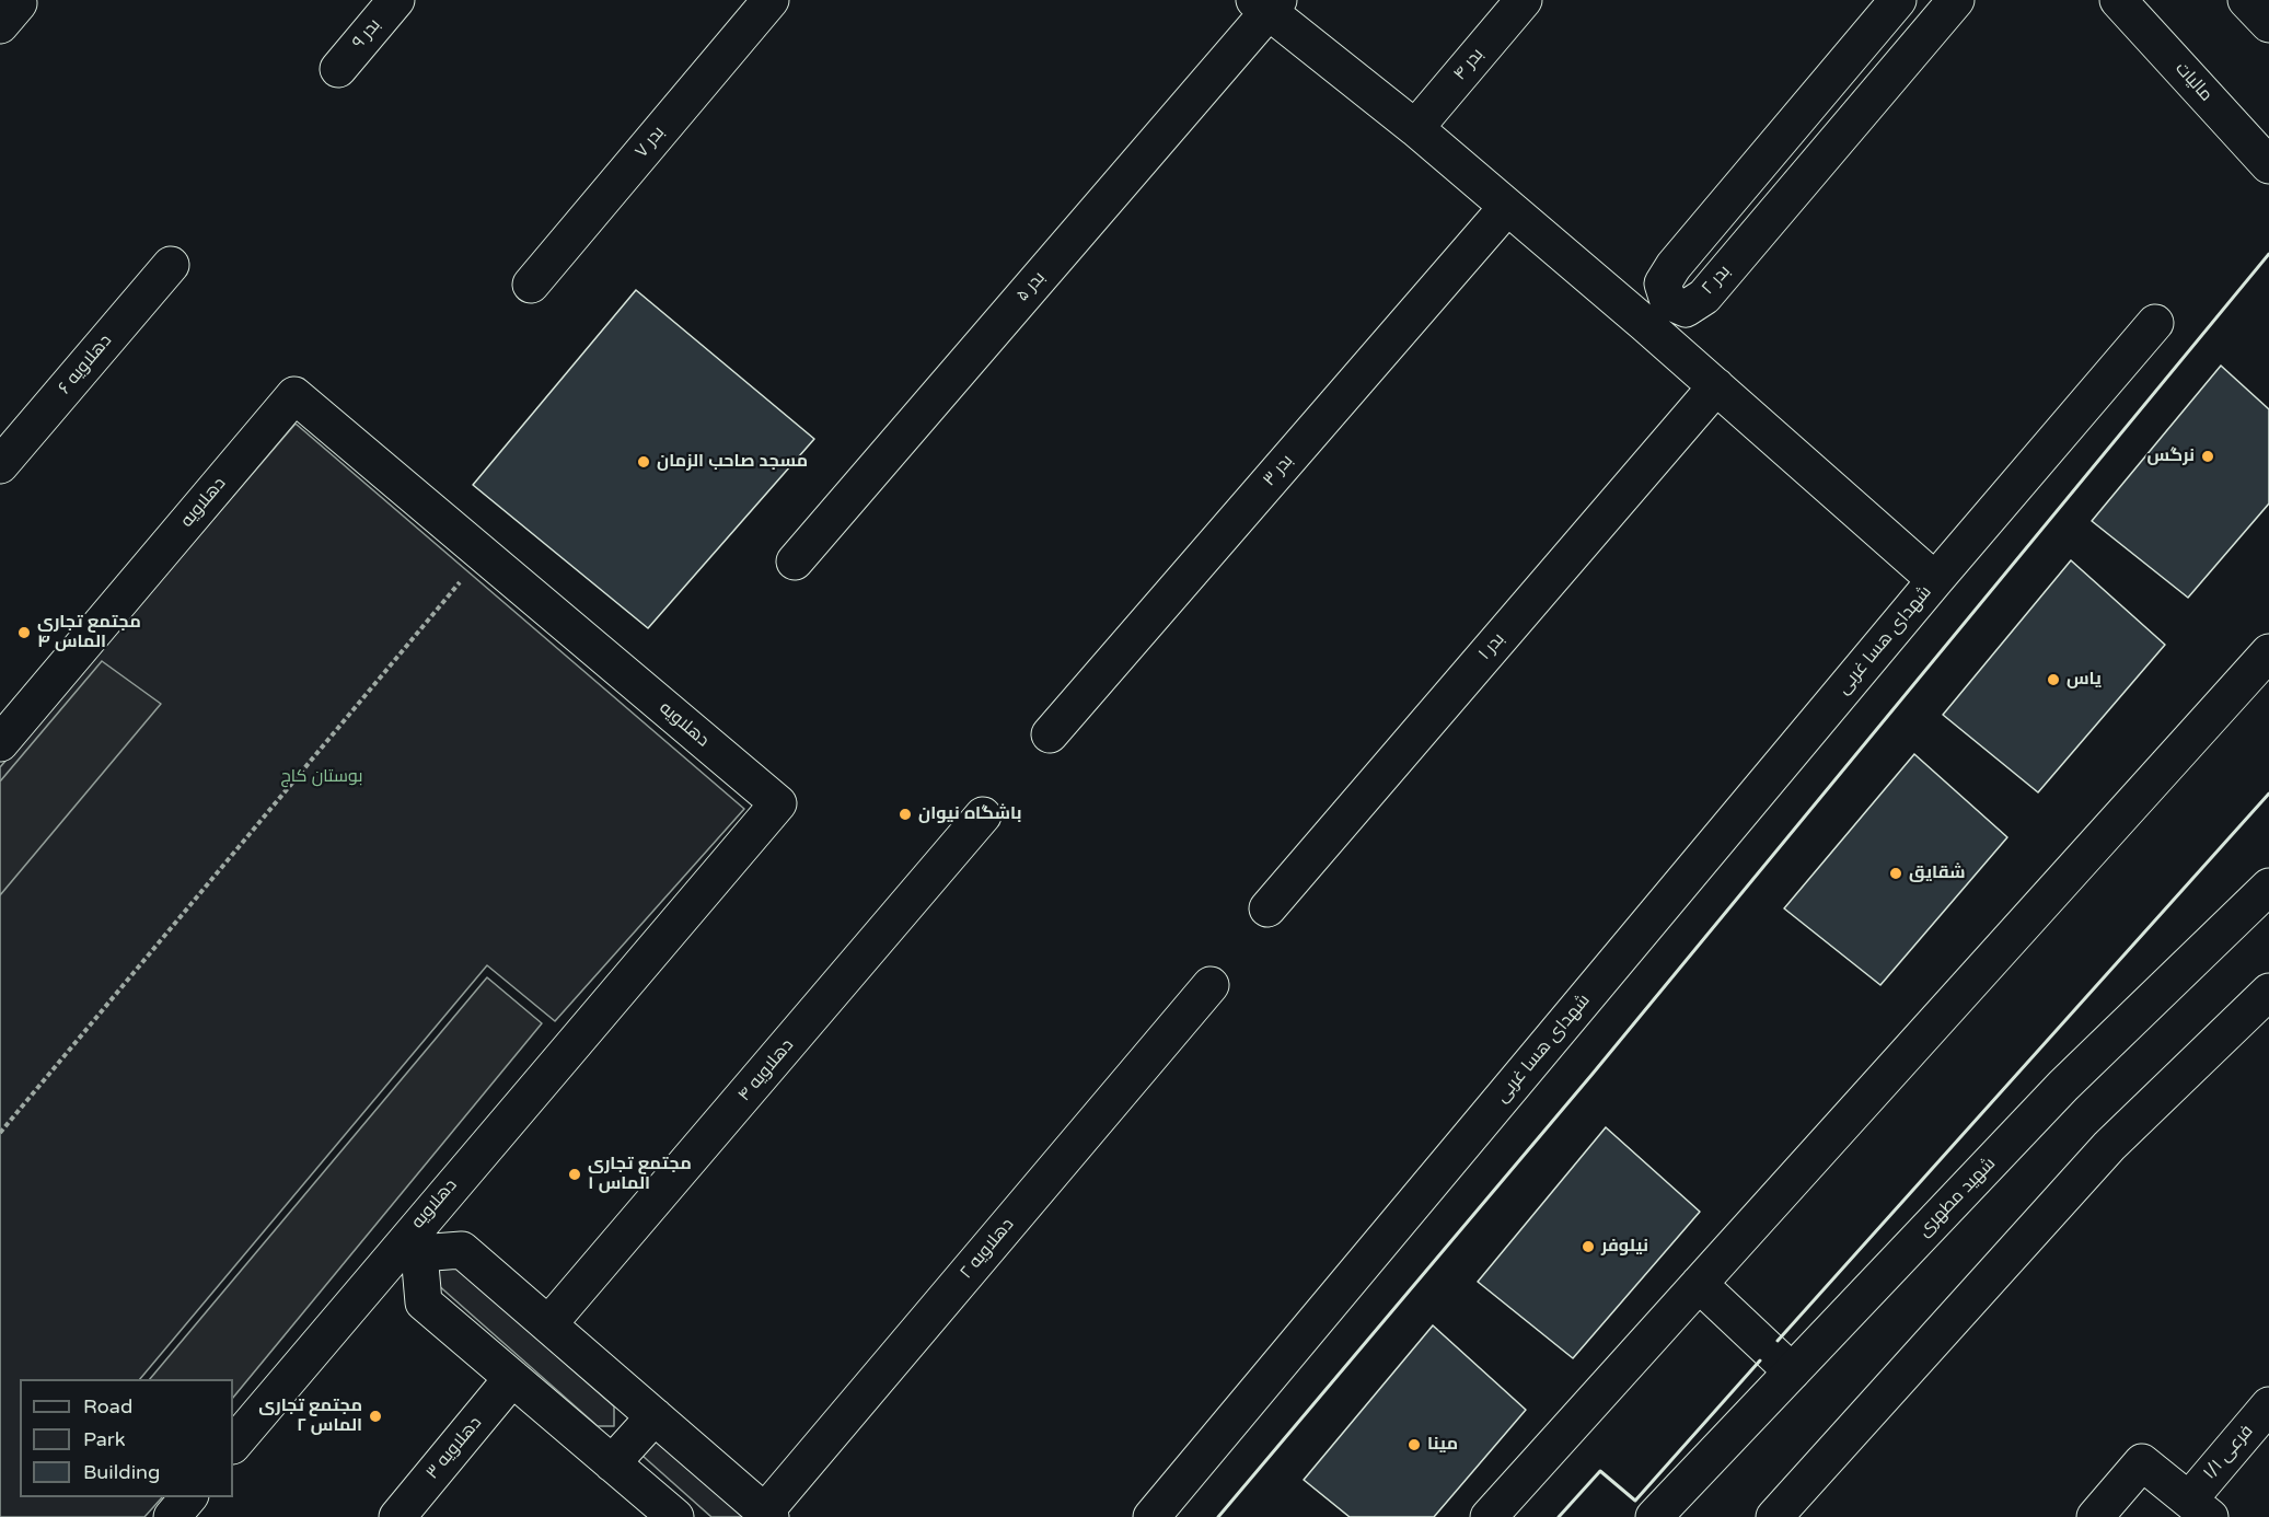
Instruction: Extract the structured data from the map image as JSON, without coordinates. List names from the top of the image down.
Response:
{
  "streets": {
    "street": [
      "بدر ۹",
      "بدر ۴",
      "مالیات",
      "بدر ۷",
      "بدر ۲",
      "بدر ۵",
      "دهلاویه ۶",
      "بدر ۳",
      "دهلاویه",
      "شهدای هسا غربی",
      "بدر ۱",
      "دهلاویه ۴",
      "شهید مطهری",
      "دهلاویه ۲",
      "دهلاویه ۳",
      "فرعی ۱/۱"
    ]
  },
  "crossings": [
    ["دهلاویه", "دهلاویه ۴"],
    ["دهلاویه", "دهلاویه ۲"],
    ["دهلاویه", "دهلاویه ۳"]
  ],
  "parks": ["بوستان کاج"],
  "places": [
    "نرگس",
    "مسجد صاحب الزمان",
    "مجتمع تجاری الماس ۴",
    "یاس",
    "باشگاه نیوان",
    "شقایق",
    "مجتمع تجاری الماس ۱",
    "نیلوفر",
    "مجتمع تجاری الماس ۲",
    "مینا"
  ],
  "legend": ["Road", "Park", "Building"]
}
